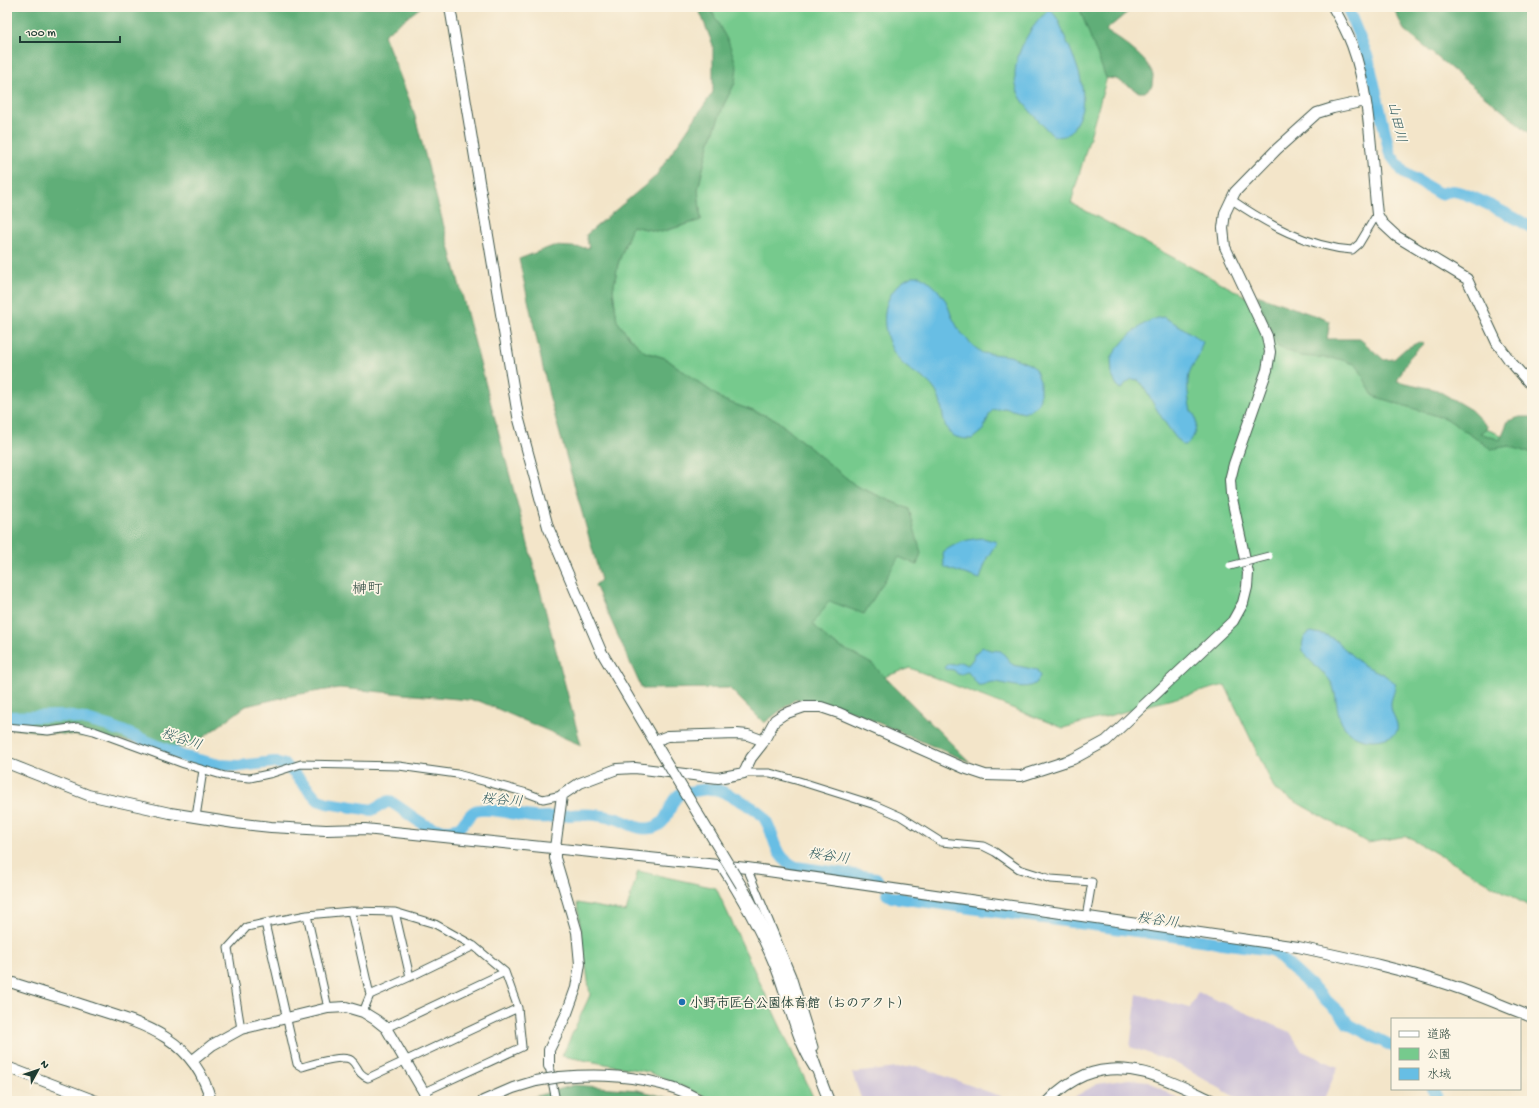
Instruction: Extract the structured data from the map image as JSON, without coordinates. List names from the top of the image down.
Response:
{
  "districts": ["榊町"],
  "water": ["山田川", "桜谷川"],
  "places": ["小野市匠台公園体育館（おのアクト）"],
  "legend": ["道路", "公園", "水域"],
  "scale_bar": "100 m",
  "north": "top right"
}
